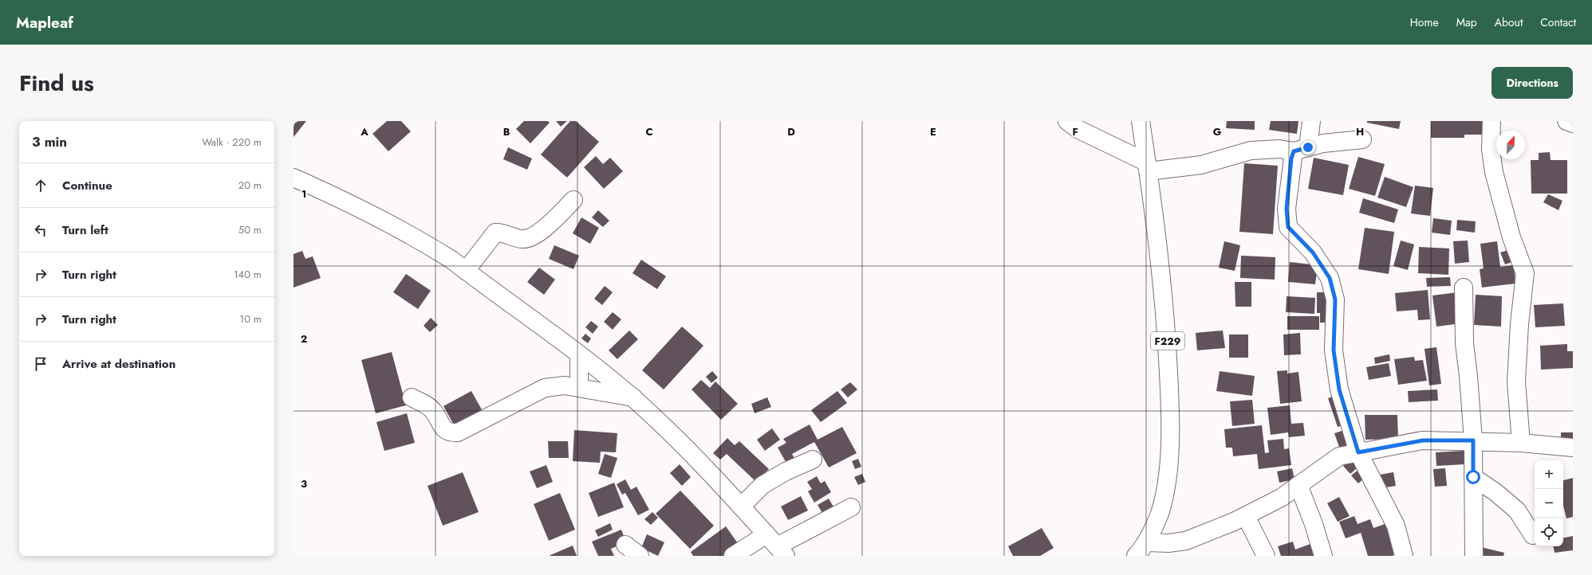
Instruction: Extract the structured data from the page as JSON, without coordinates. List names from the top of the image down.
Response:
{
  "streets": {
    "street": ["F229"]
  },
  "north": "top right",
  "page": {
    "header": "Mapleaf",
    "nav": [
      "Home",
      "Map",
      "About",
      "Contact"
    ],
    "title": "Find us",
    "buttons": "Directions",
    "heading": ["3 min", "Walk · 220 m"],
    "list": [
      ["Continue", "20 m"],
      ["Turn left", "50 m"],
      ["Turn right", "140 m"],
      ["Turn right", "10 m"],
      "Arrive at destination"
    ],
    "map_buttons": ["+", "−"]
  },
  "grid": {
    "columns": [
      "A",
      "B",
      "C",
      "D",
      "E",
      "F",
      "G",
      "H"
    ],
    "rows": ["1", "2", "3"]
  }
}
